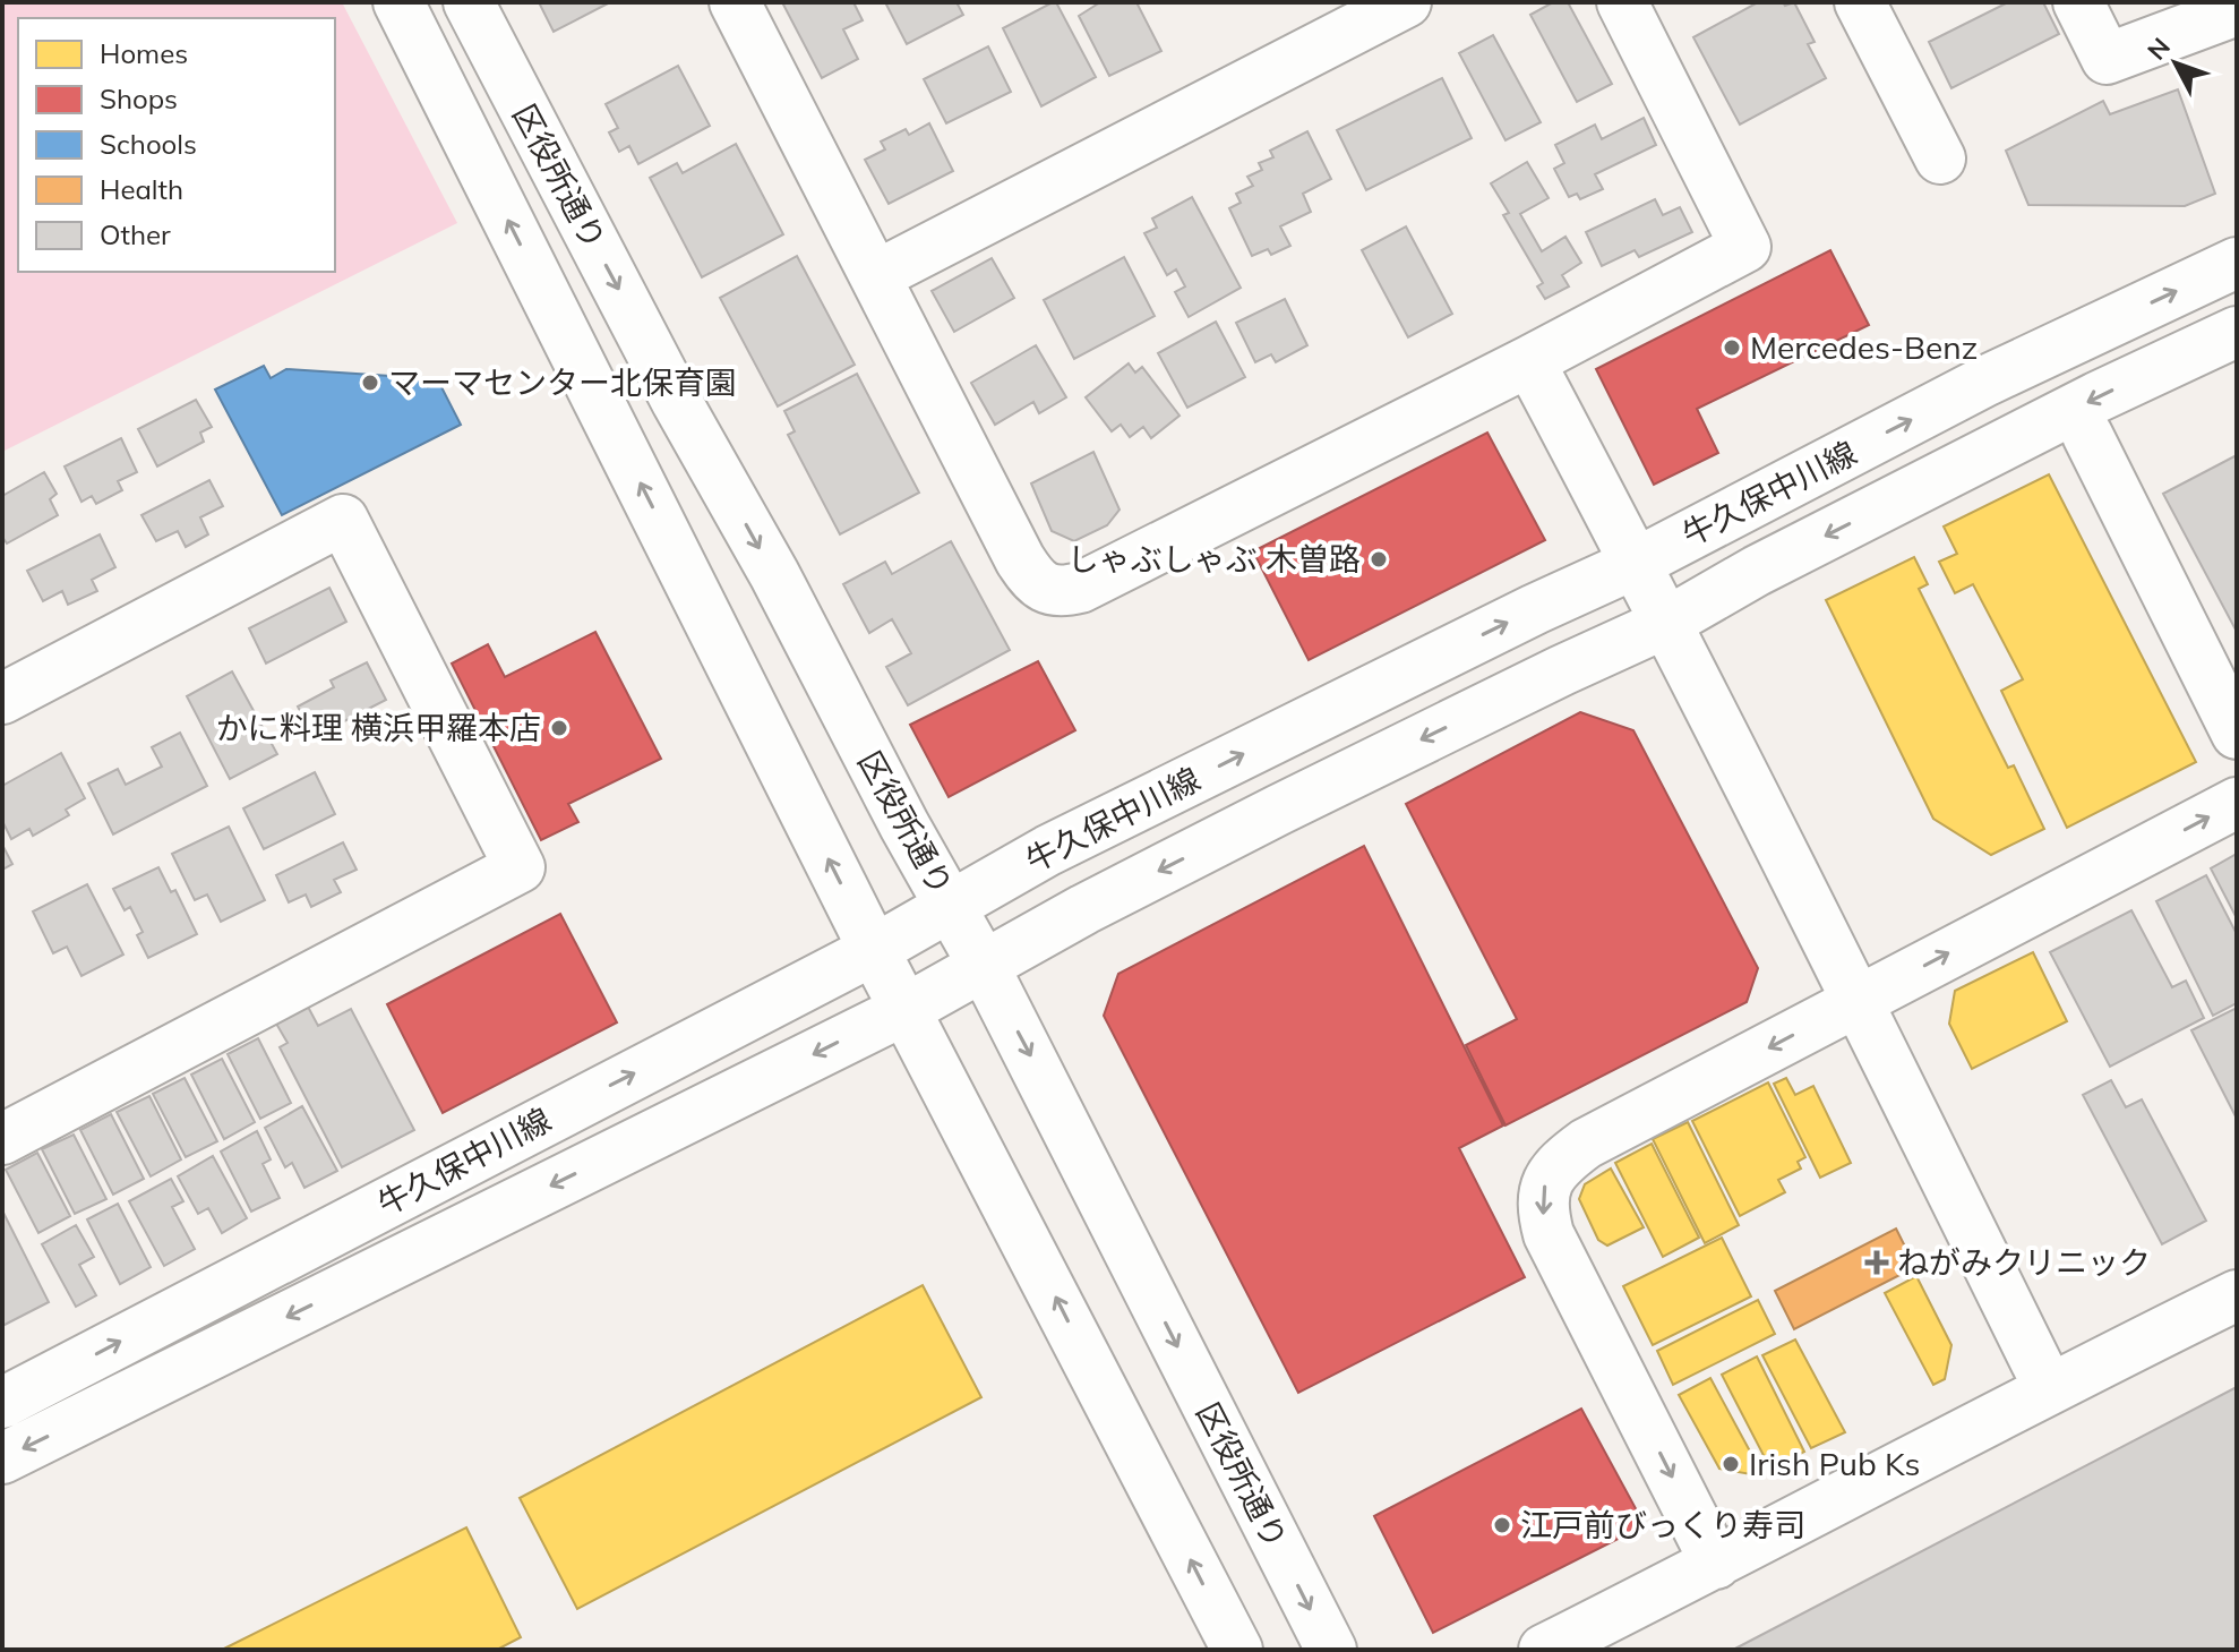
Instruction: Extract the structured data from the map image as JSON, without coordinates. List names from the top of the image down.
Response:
{
  "streets": {
    "street": ["区役所通り", "牛久保中川線"]
  },
  "crossings": [
    ["区役所通り", "牛久保中川線"]
  ],
  "places": {
    "other": [
      "Mercedes-Benz",
      "マーマセンター北保育園",
      "しゃぶしゃぶ 木曽路",
      "かに料理 横浜甲羅本店",
      "Irish Pub Ks",
      "江戸前びっくり寿司"
    ],
    "health": ["ねがみクリニック"]
  },
  "legend": [
    "Homes",
    "Shops",
    "Schools",
    "Health",
    "Other"
  ],
  "north": "top left"
}
